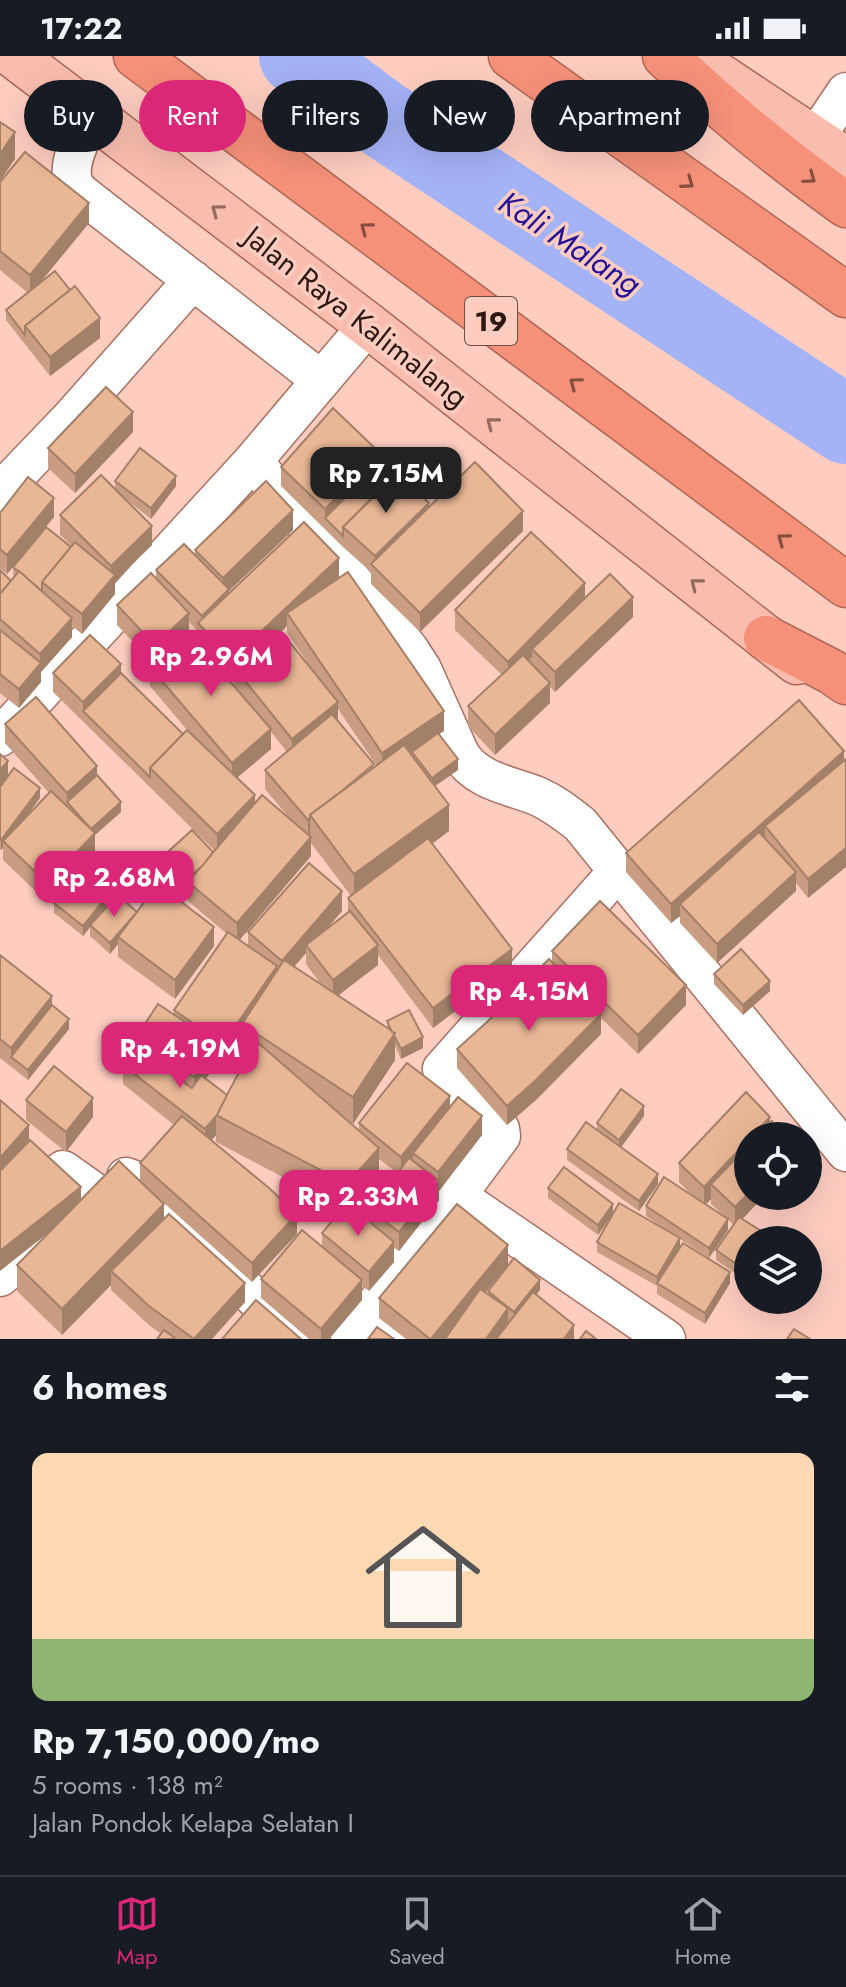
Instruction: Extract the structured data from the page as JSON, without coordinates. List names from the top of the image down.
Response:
{
  "streets": {
    "highway": ["19"],
    "main road": ["Jalan Raya Kalimalang"]
  },
  "one_way": ["Jalan Raya Kalimalang"],
  "water": ["Kali Malang"],
  "page": {
    "status": "17:22",
    "chip": [
      "Buy",
      "Rent",
      "Filters",
      "New",
      "Apartment"
    ],
    "price": [
      "Rp 7.15M",
      "Rp 2.96M",
      "Rp 2.68M",
      "Rp 4.15M",
      "Rp 4.19M",
      "Rp 2.33M"
    ],
    "heading": "6 homes",
    "list": [
      {
        "name": "Rp 7,150,000/mo",
        "note": "5 rooms · 138 m² · Jalan Pondok Kelapa Selatan I"
      }
    ],
    "tabs": ["Map", "Saved", "Home"]
  }
}
